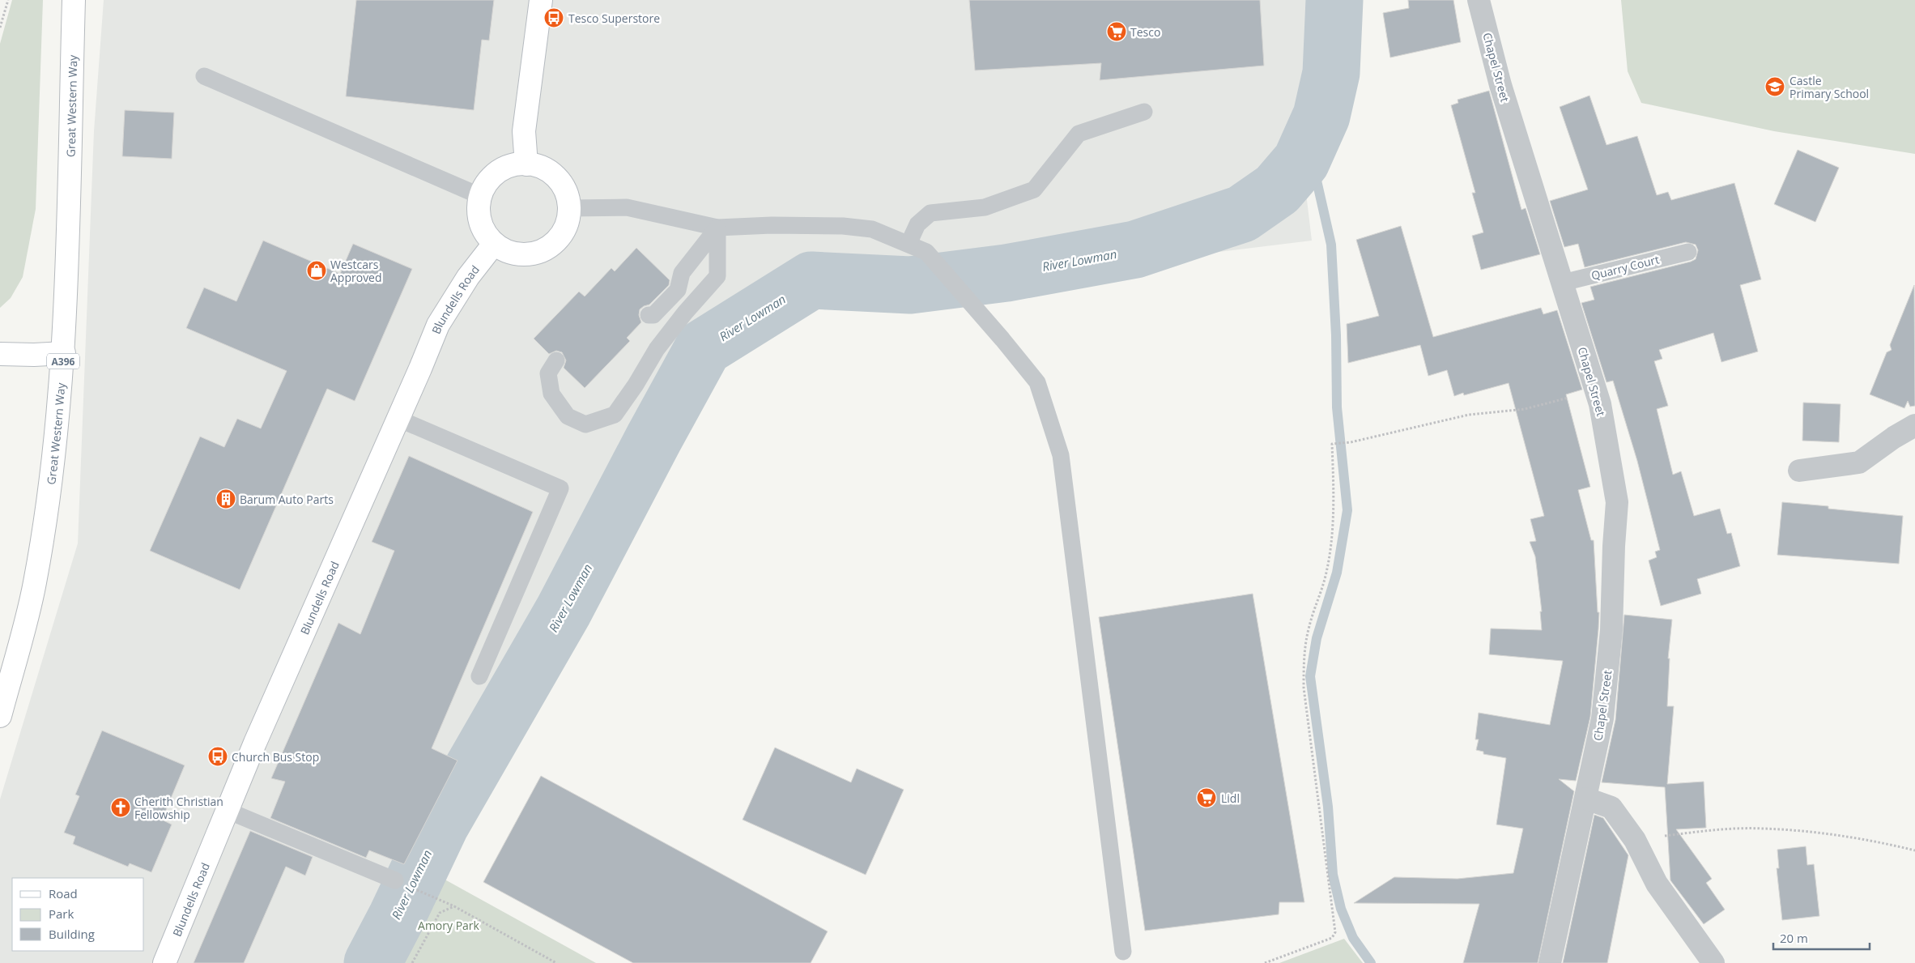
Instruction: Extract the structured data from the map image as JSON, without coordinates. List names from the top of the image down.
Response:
{
  "streets": {
    "street": [
      "Chapel Street",
      "Great Western Way",
      "Blundells Road",
      "A396"
    ],
    "lane": ["Quarry Court"]
  },
  "crossings": [
    ["Chapel Street", "Quarry Court"]
  ],
  "water": ["River Lowman"],
  "parks": ["Amory Park"],
  "places": {
    "bus stop": ["Tesco Superstore", "Church Bus Stop"],
    "supermarket": ["Tesco", "Lidl"],
    "school or university": ["Castle Primary School"],
    "shop": ["Westcars Approved"],
    "building": ["Barum Auto Parts"],
    "church": ["Cherith Christian Fellowship"]
  },
  "legend": ["Road", "Park", "Building"],
  "scale_bar": "20 m"
}
